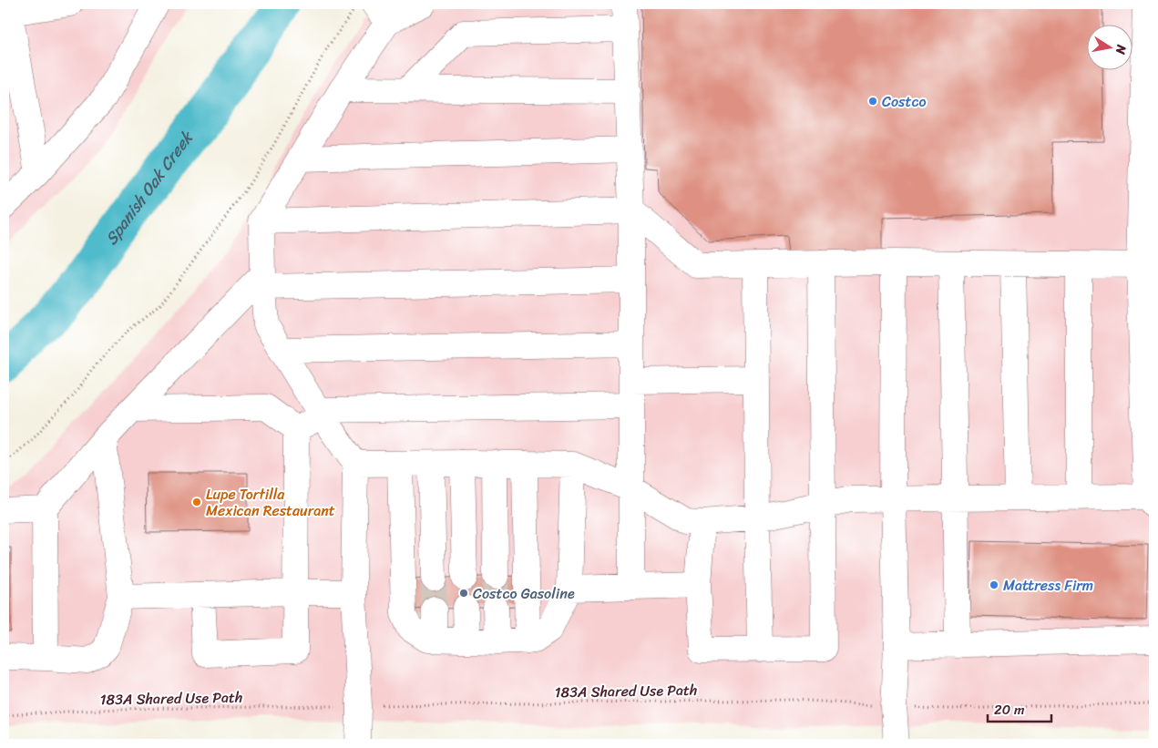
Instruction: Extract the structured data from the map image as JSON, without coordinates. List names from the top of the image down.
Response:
{
  "streets": {
    "path": ["183A Shared Use Path"]
  },
  "water": ["Spanish Oak Creek"],
  "places": [
    "Costco",
    "Lupe Tortilla Mexican Restaurant",
    "Mattress Firm",
    "Costco Gasoline"
  ],
  "scale_bar": "20 m",
  "north": "right"
}
